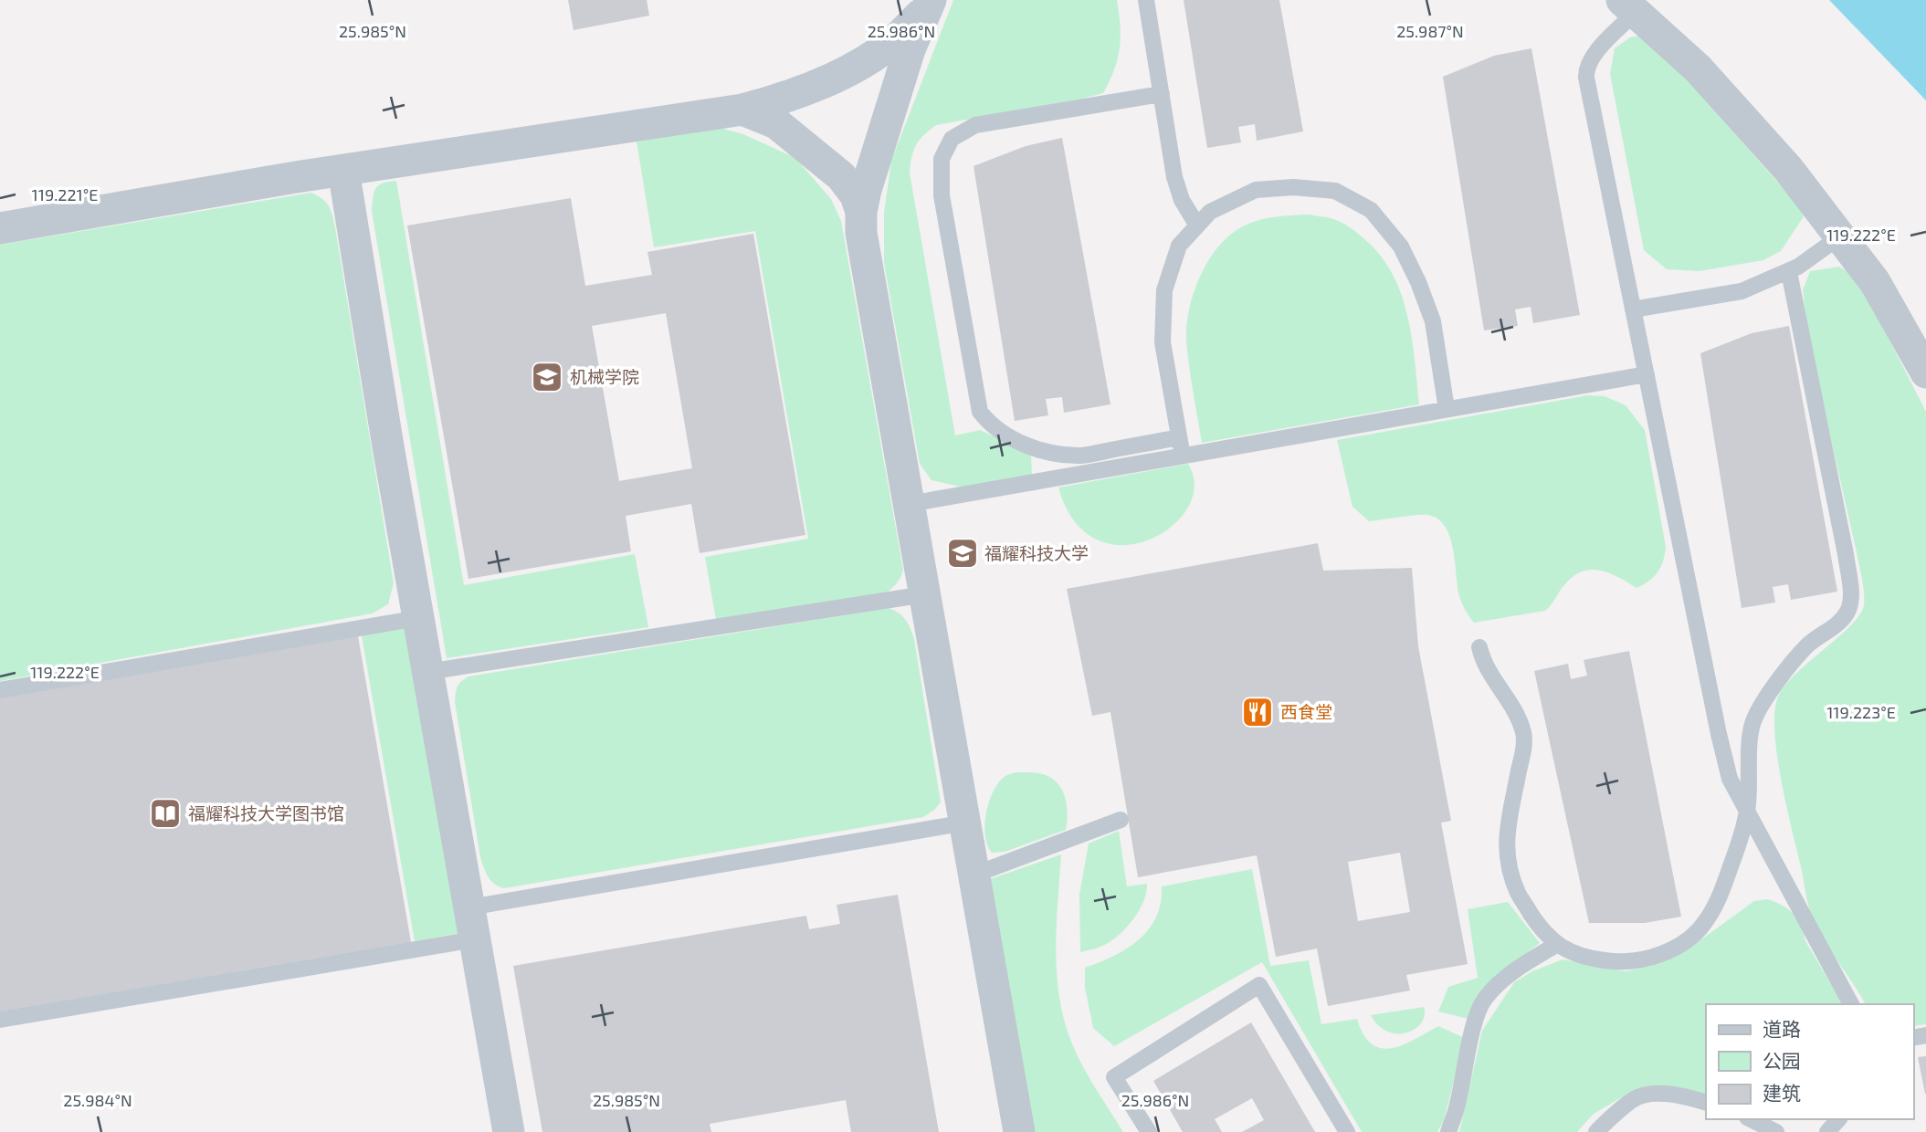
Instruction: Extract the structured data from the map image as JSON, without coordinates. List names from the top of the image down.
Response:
{
  "places": {
    "school or university": ["机械学院", "福耀科技大学"],
    "restaurant": ["西食堂"],
    "library": ["福耀科技大学图书馆"]
  },
  "legend": ["道路", "公园", "建筑"],
  "coordinates": [
    "25.985°N",
    "25.986°N",
    "25.987°N",
    "119.221°E",
    "119.222°E",
    "119.223°E",
    "25.984°N"
  ]
}
